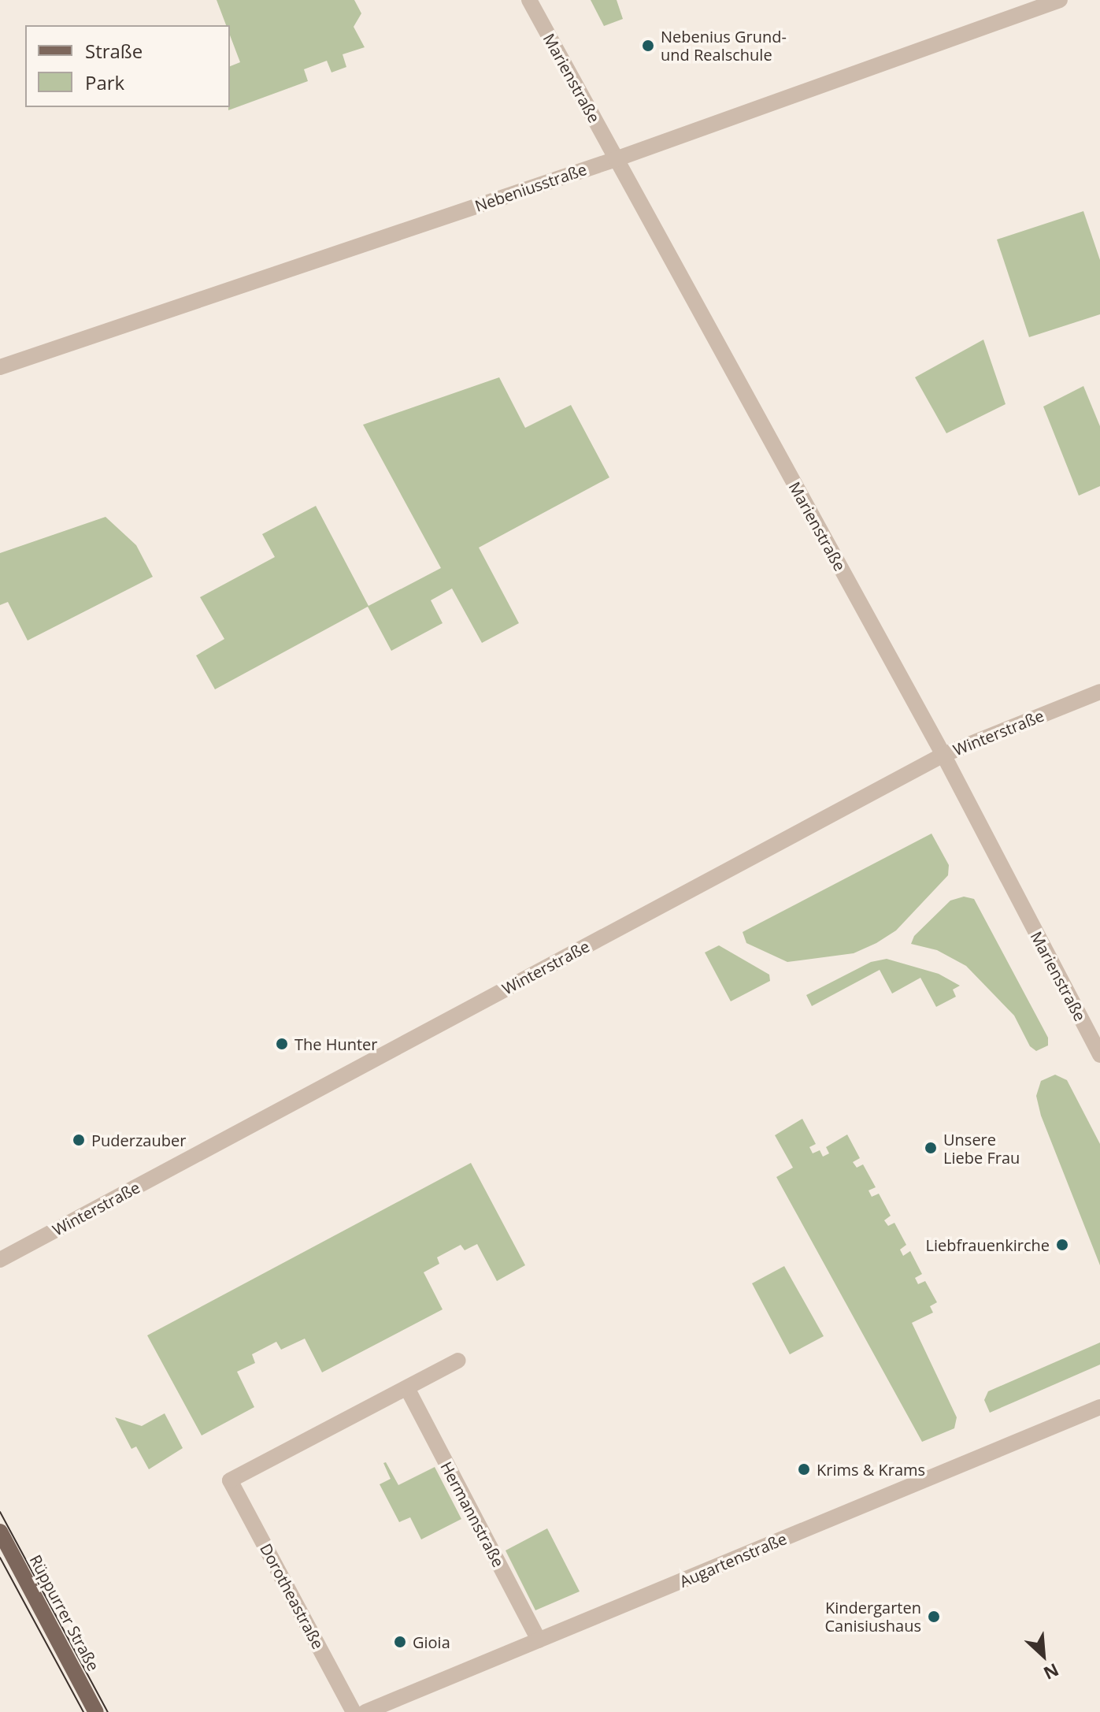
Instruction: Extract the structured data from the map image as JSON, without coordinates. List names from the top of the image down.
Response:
{
  "streets": {
    "main road": ["Rüppurrer Straße"],
    "street": [
      "Marienstraße",
      "Nebeniusstraße",
      "Winterstraße",
      "Hermannstraße",
      "Augartenstraße",
      "Dorotheastraße"
    ]
  },
  "crossings": [
    ["Marienstraße", "Nebeniusstraße"],
    ["Marienstraße", "Winterstraße"],
    ["Hermannstraße", "Augartenstraße"],
    ["Hermannstraße", "Dorotheastraße"]
  ],
  "places": [
    "Nebenius Grund- und Realschule",
    "The Hunter",
    "Puderzauber",
    "Unsere Liebe Frau",
    "Liebfrauenkirche",
    "Krims & Krams",
    "Kindergarten Canisiushaus",
    "Gioia"
  ],
  "legend": ["Straße", "Park"],
  "north": "bottom right"
}
